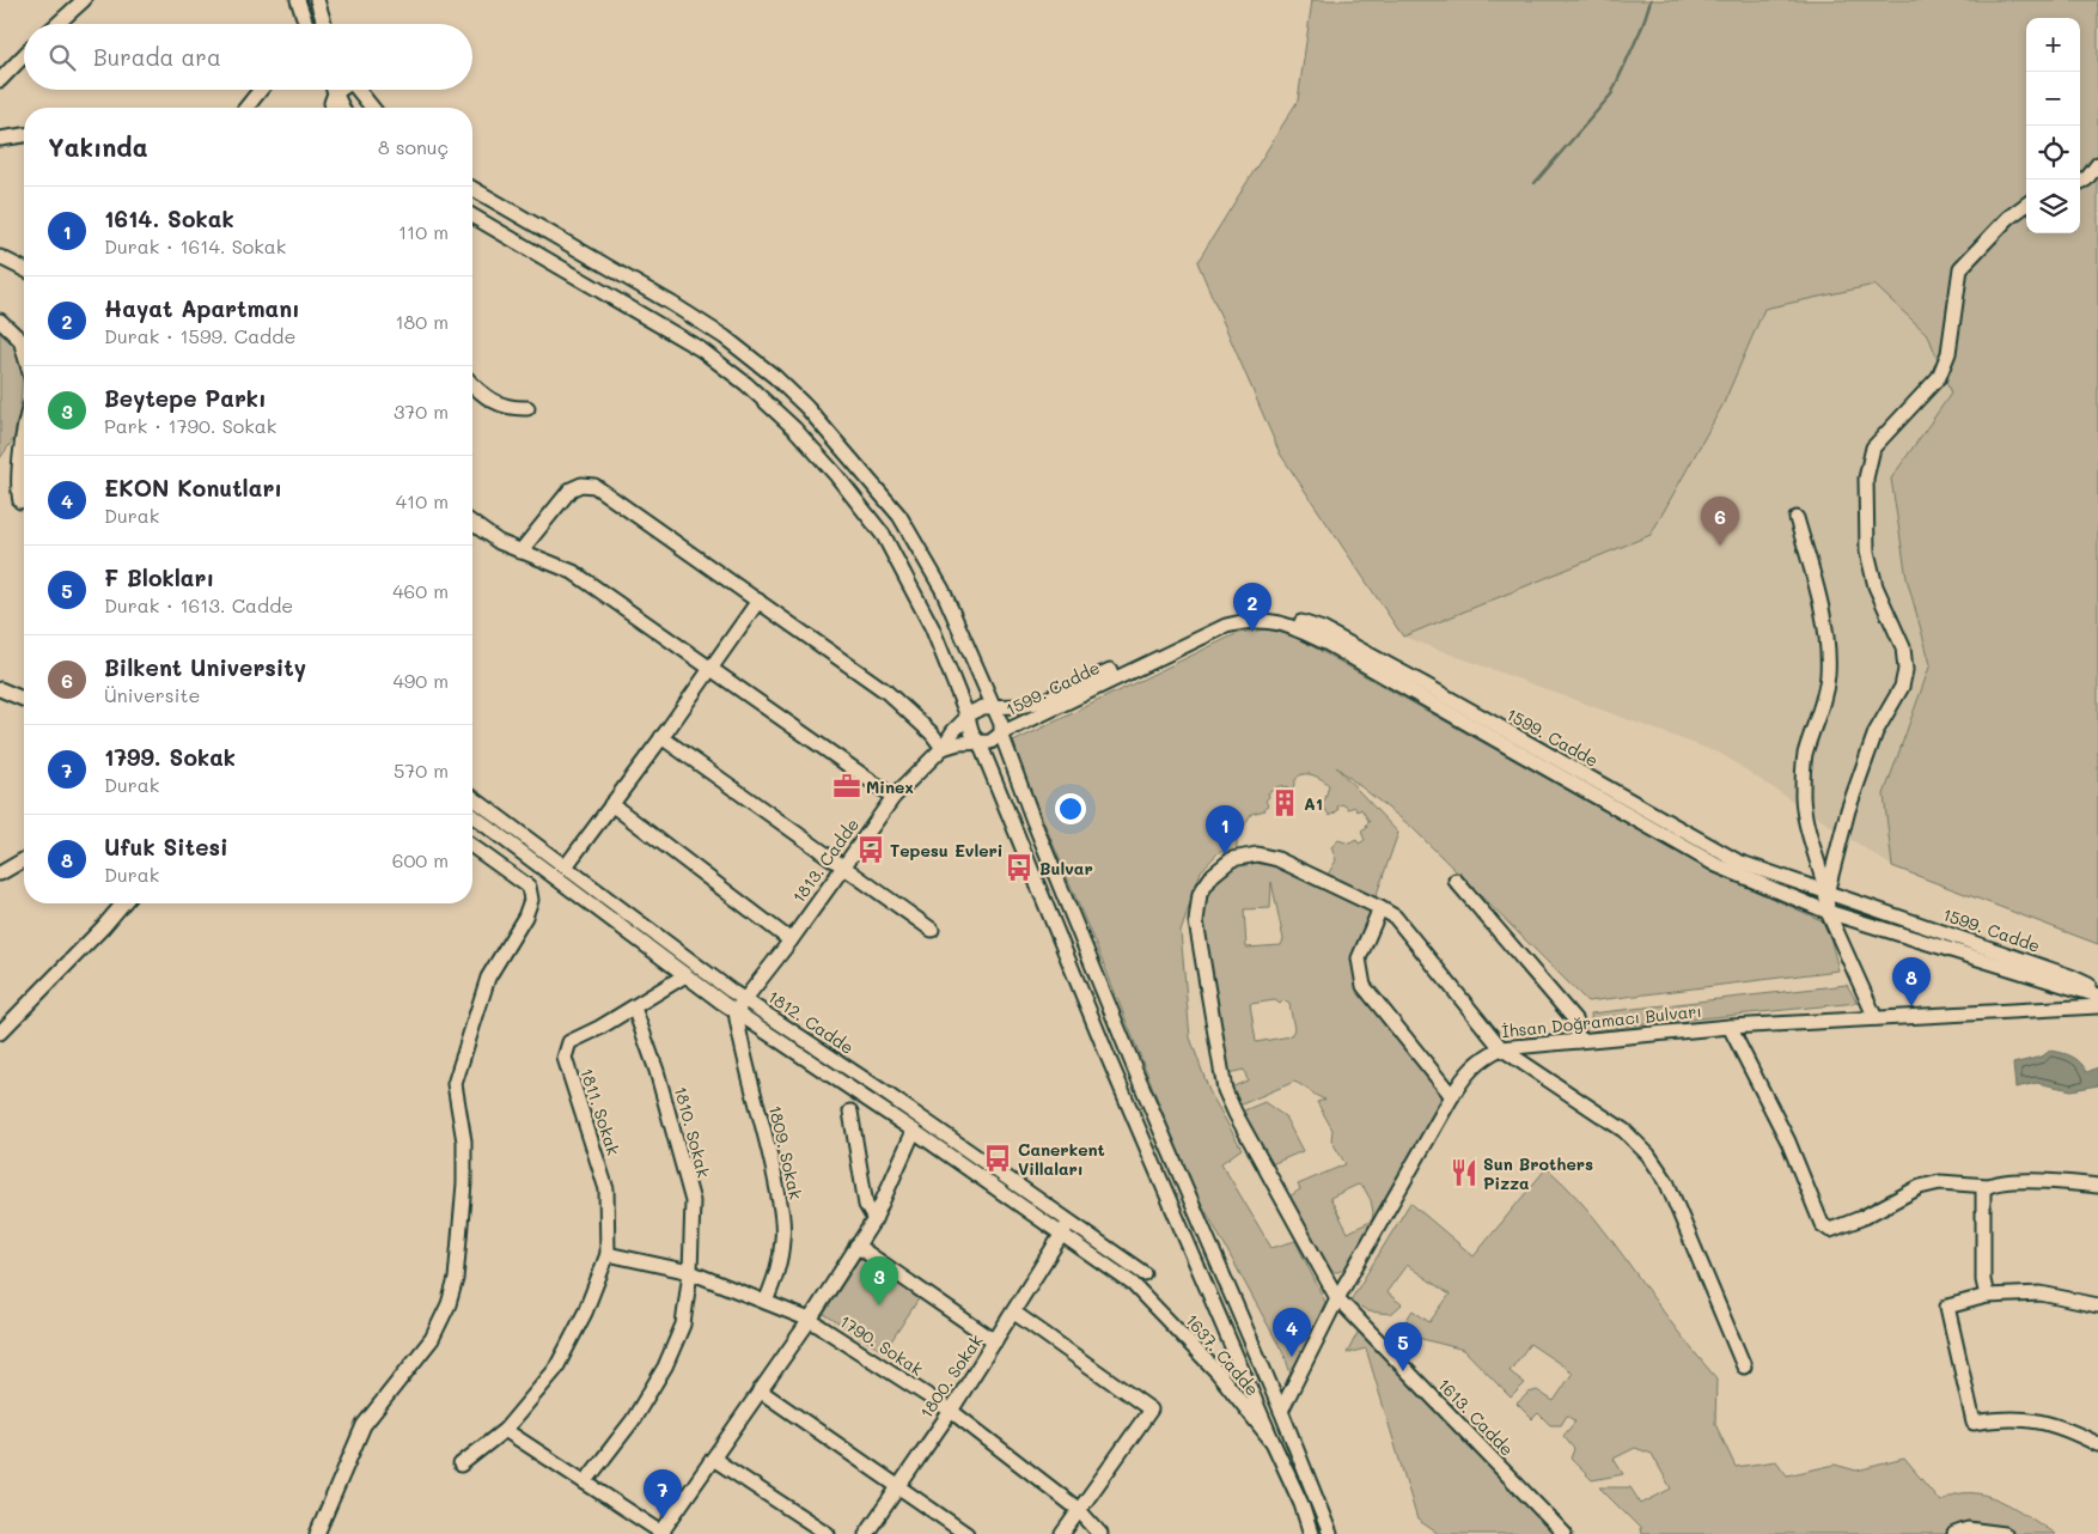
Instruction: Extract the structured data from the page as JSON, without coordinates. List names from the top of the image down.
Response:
{
  "streets": {
    "street": [
      "1599. Cadde",
      "1813. Cadde",
      "İhsan Doğramacı Bulvarı",
      "1812. Cadde",
      "1811. Sokak",
      "1810. Sokak",
      "1809. Sokak",
      "1790. Sokak",
      "1637. Cadde",
      "1800. Sokak",
      "1613. Cadde"
    ]
  },
  "crossings": [
    ["1599. Cadde", "1813. Cadde"],
    ["1813. Cadde", "1812. Cadde"],
    ["1813. Cadde", "1809. Sokak"],
    ["İhsan Doğramacı Bulvarı", "1613. Cadde"],
    ["1812. Cadde", "1811. Sokak"],
    ["1812. Cadde", "1809. Sokak"],
    ["1812. Cadde", "1637. Cadde"],
    ["1812. Cadde", "1800. Sokak"],
    ["1811. Sokak", "1810. Sokak"],
    ["1811. Sokak", "1790. Sokak"],
    ["1810. Sokak", "1790. Sokak"],
    ["1809. Sokak", "1790. Sokak"],
    ["1790. Sokak", "1800. Sokak"],
    ["1637. Cadde", "1800. Sokak"]
  ],
  "places": {
    "office": ["Minex"],
    "building": ["A1"],
    "bus stop": ["Tepesu Evleri", "Bulvar", "Canerkent Villaları"],
    "restaurant": ["Sun Brothers Pizza"]
  },
  "page": {
    "map_buttons": ["+", "−"],
    "search": "Burada ara",
    "heading": ["Yakında", "8 sonuç"],
    "list": [
      {
        "mark": "1",
        "name": "1614. Sokak",
        "note": "Durak · 1614. Sokak",
        "value": "110 m"
      },
      {
        "mark": "2",
        "name": "Hayat Apartmanı",
        "note": "Durak · 1599. Cadde",
        "value": "180 m"
      },
      {
        "mark": "3",
        "name": "Beytepe Parkı",
        "note": "Park · 1790. Sokak",
        "value": "370 m"
      },
      {
        "mark": "4",
        "name": "EKON Konutları",
        "note": "Durak",
        "value": "410 m"
      },
      {
        "mark": "5",
        "name": "F Blokları",
        "note": "Durak · 1613. Cadde",
        "value": "460 m"
      },
      {
        "mark": "6",
        "name": "Bilkent University",
        "note": "Üniversite",
        "value": "490 m"
      },
      {
        "mark": "7",
        "name": "1799. Sokak",
        "note": "Durak",
        "value": "570 m"
      },
      {
        "mark": "8",
        "name": "Ufuk Sitesi",
        "note": "Durak",
        "value": "600 m"
      }
    ],
    "pins": [
      "6",
      "2",
      "1",
      "8",
      "3",
      "4",
      "5",
      "7"
    ]
  }
}
